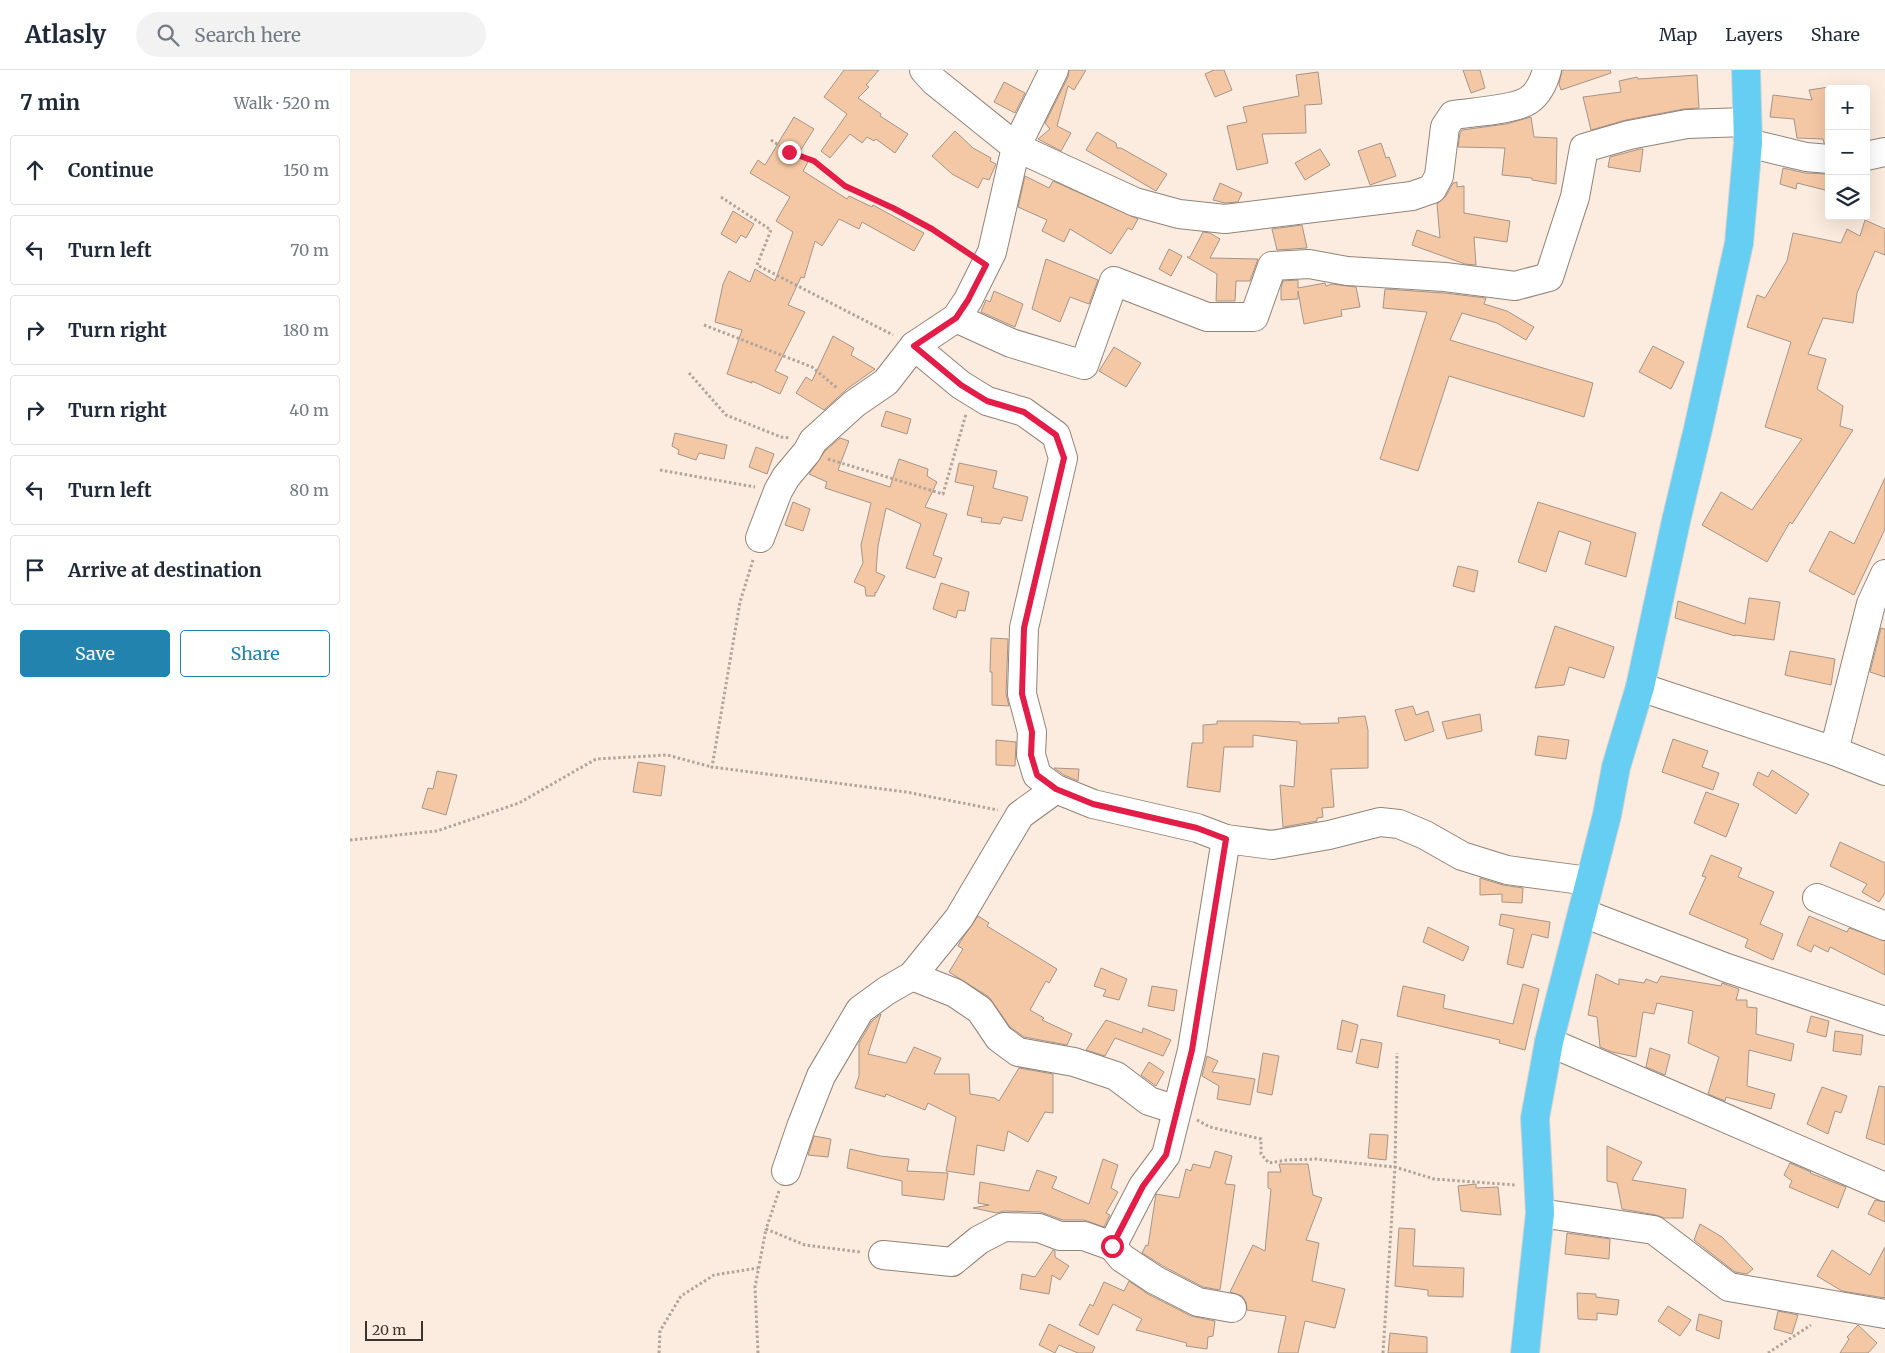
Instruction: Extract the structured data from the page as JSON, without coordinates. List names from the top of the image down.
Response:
{
  "scale_bar": "20 m",
  "page": {
    "header": "Atlasly",
    "search": "Search here",
    "nav": ["Map", "Layers", "Share"],
    "heading": ["7 min", "Walk · 520 m"],
    "map_buttons": ["+", "−"],
    "list": [
      ["Continue", "150 m"],
      ["Turn left", "70 m"],
      ["Turn right", "180 m"],
      ["Turn right", "40 m"],
      ["Turn left", "80 m"],
      "Arrive at destination"
    ],
    "buttons": ["Save", "Share"],
    "scale": "20 m"
  }
}
